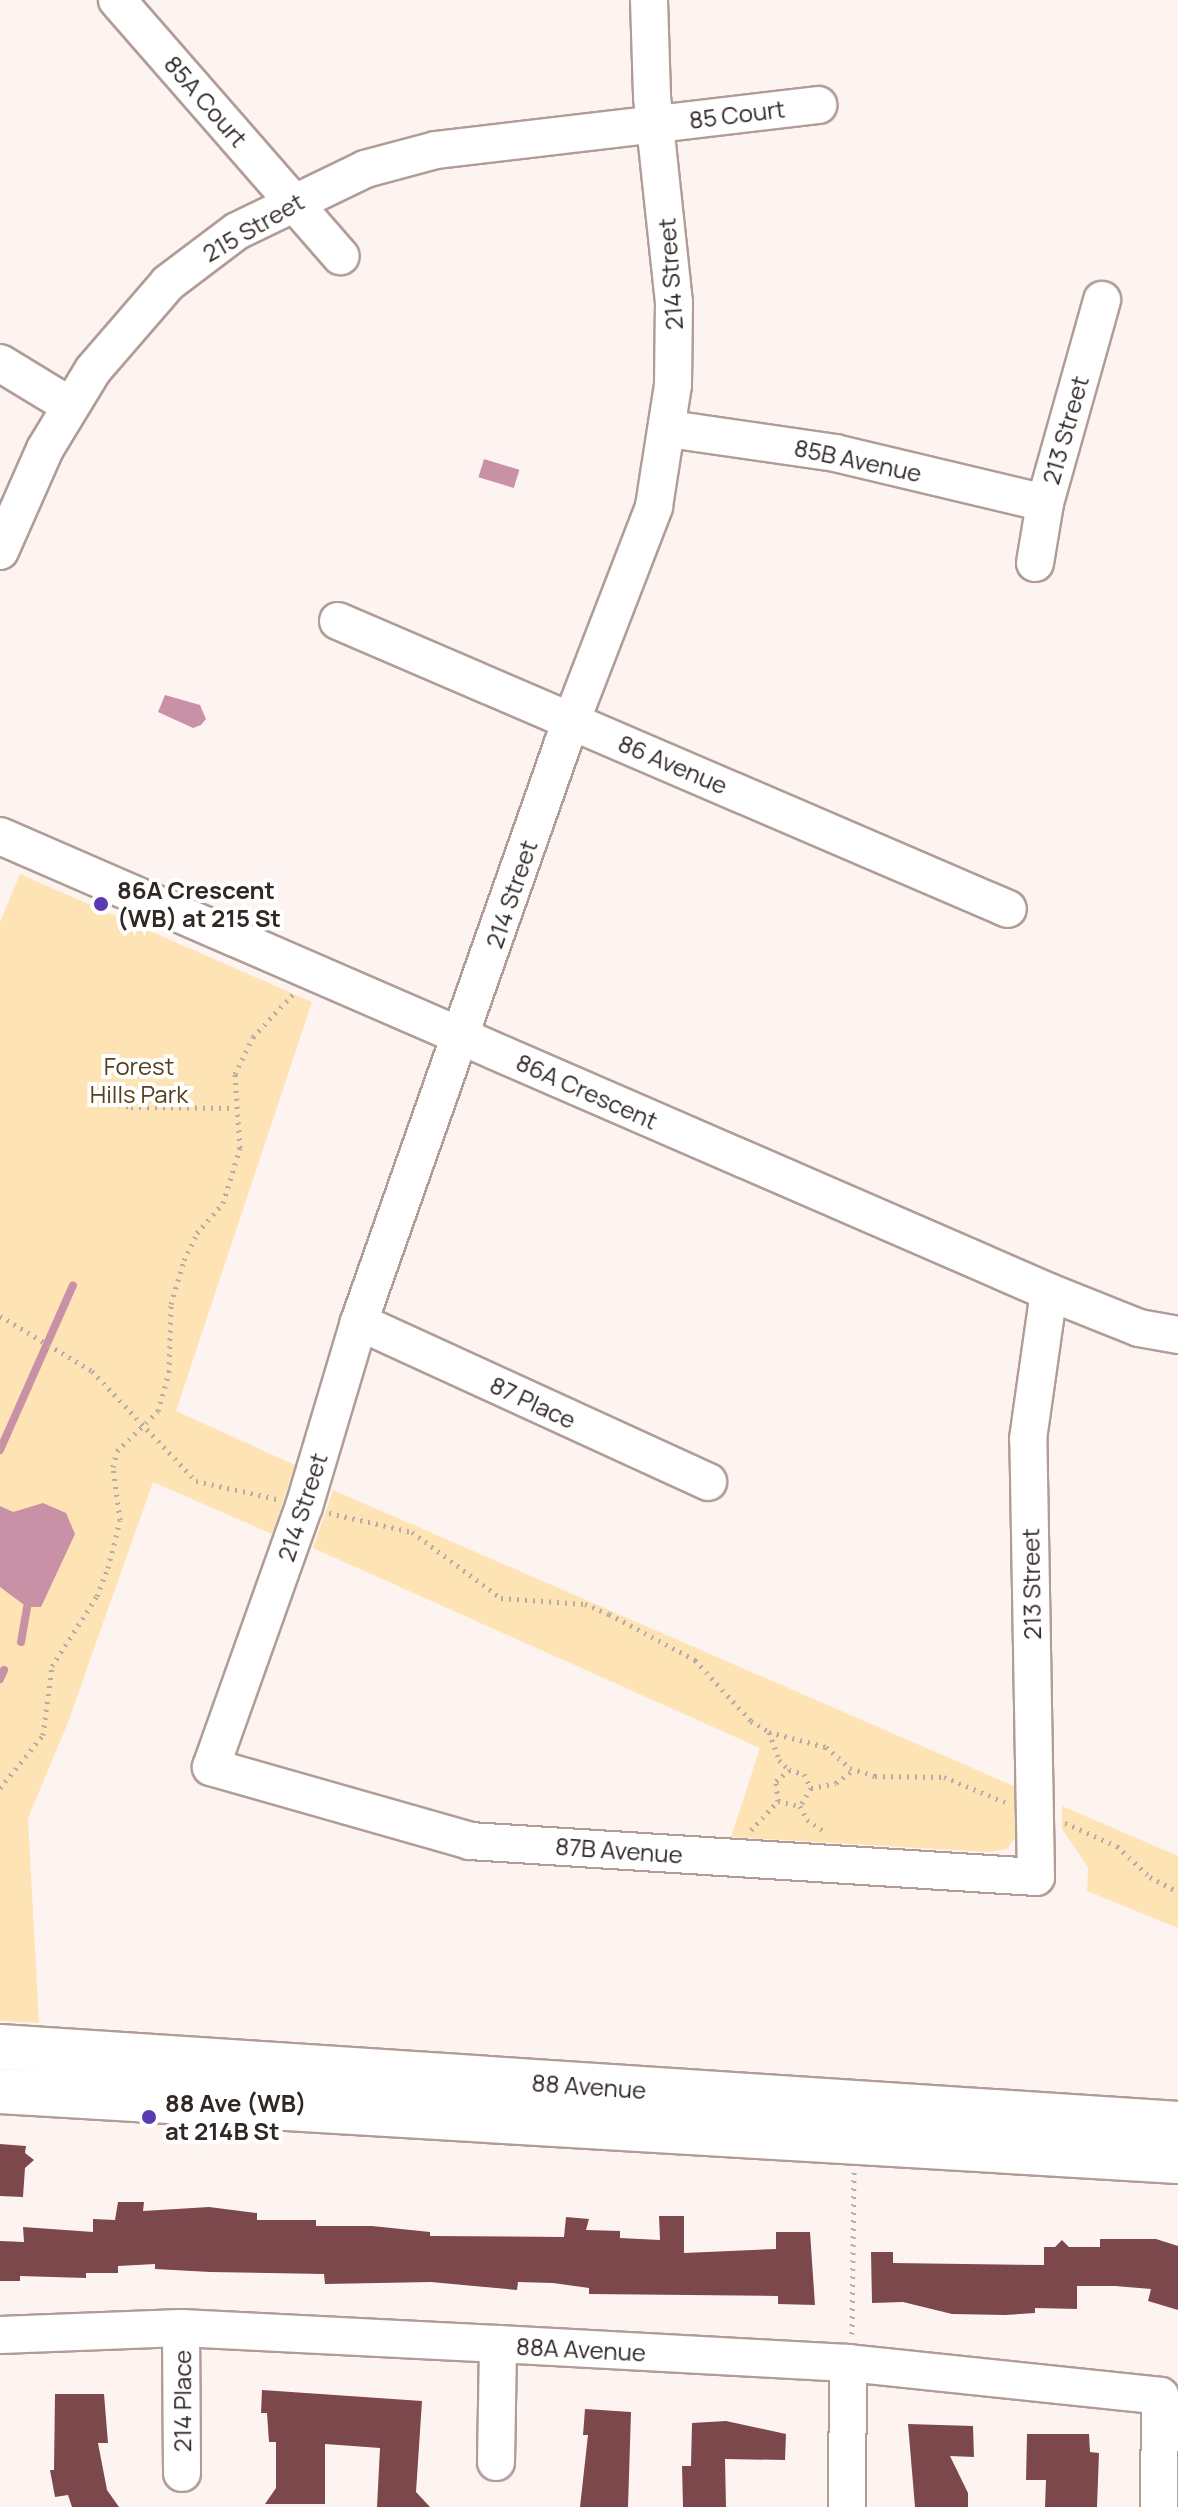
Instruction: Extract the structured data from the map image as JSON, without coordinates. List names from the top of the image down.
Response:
{
  "streets": {
    "main road": ["88 Avenue"],
    "street": [
      "85A Court",
      "85 Court",
      "215 Street",
      "214 Street",
      "213 Street",
      "85B Avenue",
      "86 Avenue",
      "86A Crescent",
      "87 Place",
      "87B Avenue",
      "88A Avenue",
      "214 Place"
    ]
  },
  "crossings": [
    ["85A Court", "215 Street"],
    ["85 Court", "215 Street"],
    ["85 Court", "214 Street"],
    ["215 Street", "214 Street"],
    ["214 Street", "85B Avenue"],
    ["214 Street", "86 Avenue"],
    ["214 Street", "86A Crescent"],
    ["214 Street", "87 Place"],
    ["214 Street", "87B Avenue"],
    ["213 Street", "85B Avenue"],
    ["213 Street", "86A Crescent"],
    ["213 Street", "87B Avenue"],
    ["88A Avenue", "214 Place"]
  ],
  "parks": ["Forest Hills Park"],
  "places": ["86A Crescent (WB) at 215 St", "88 Ave (WB) at 214B St"]
}
